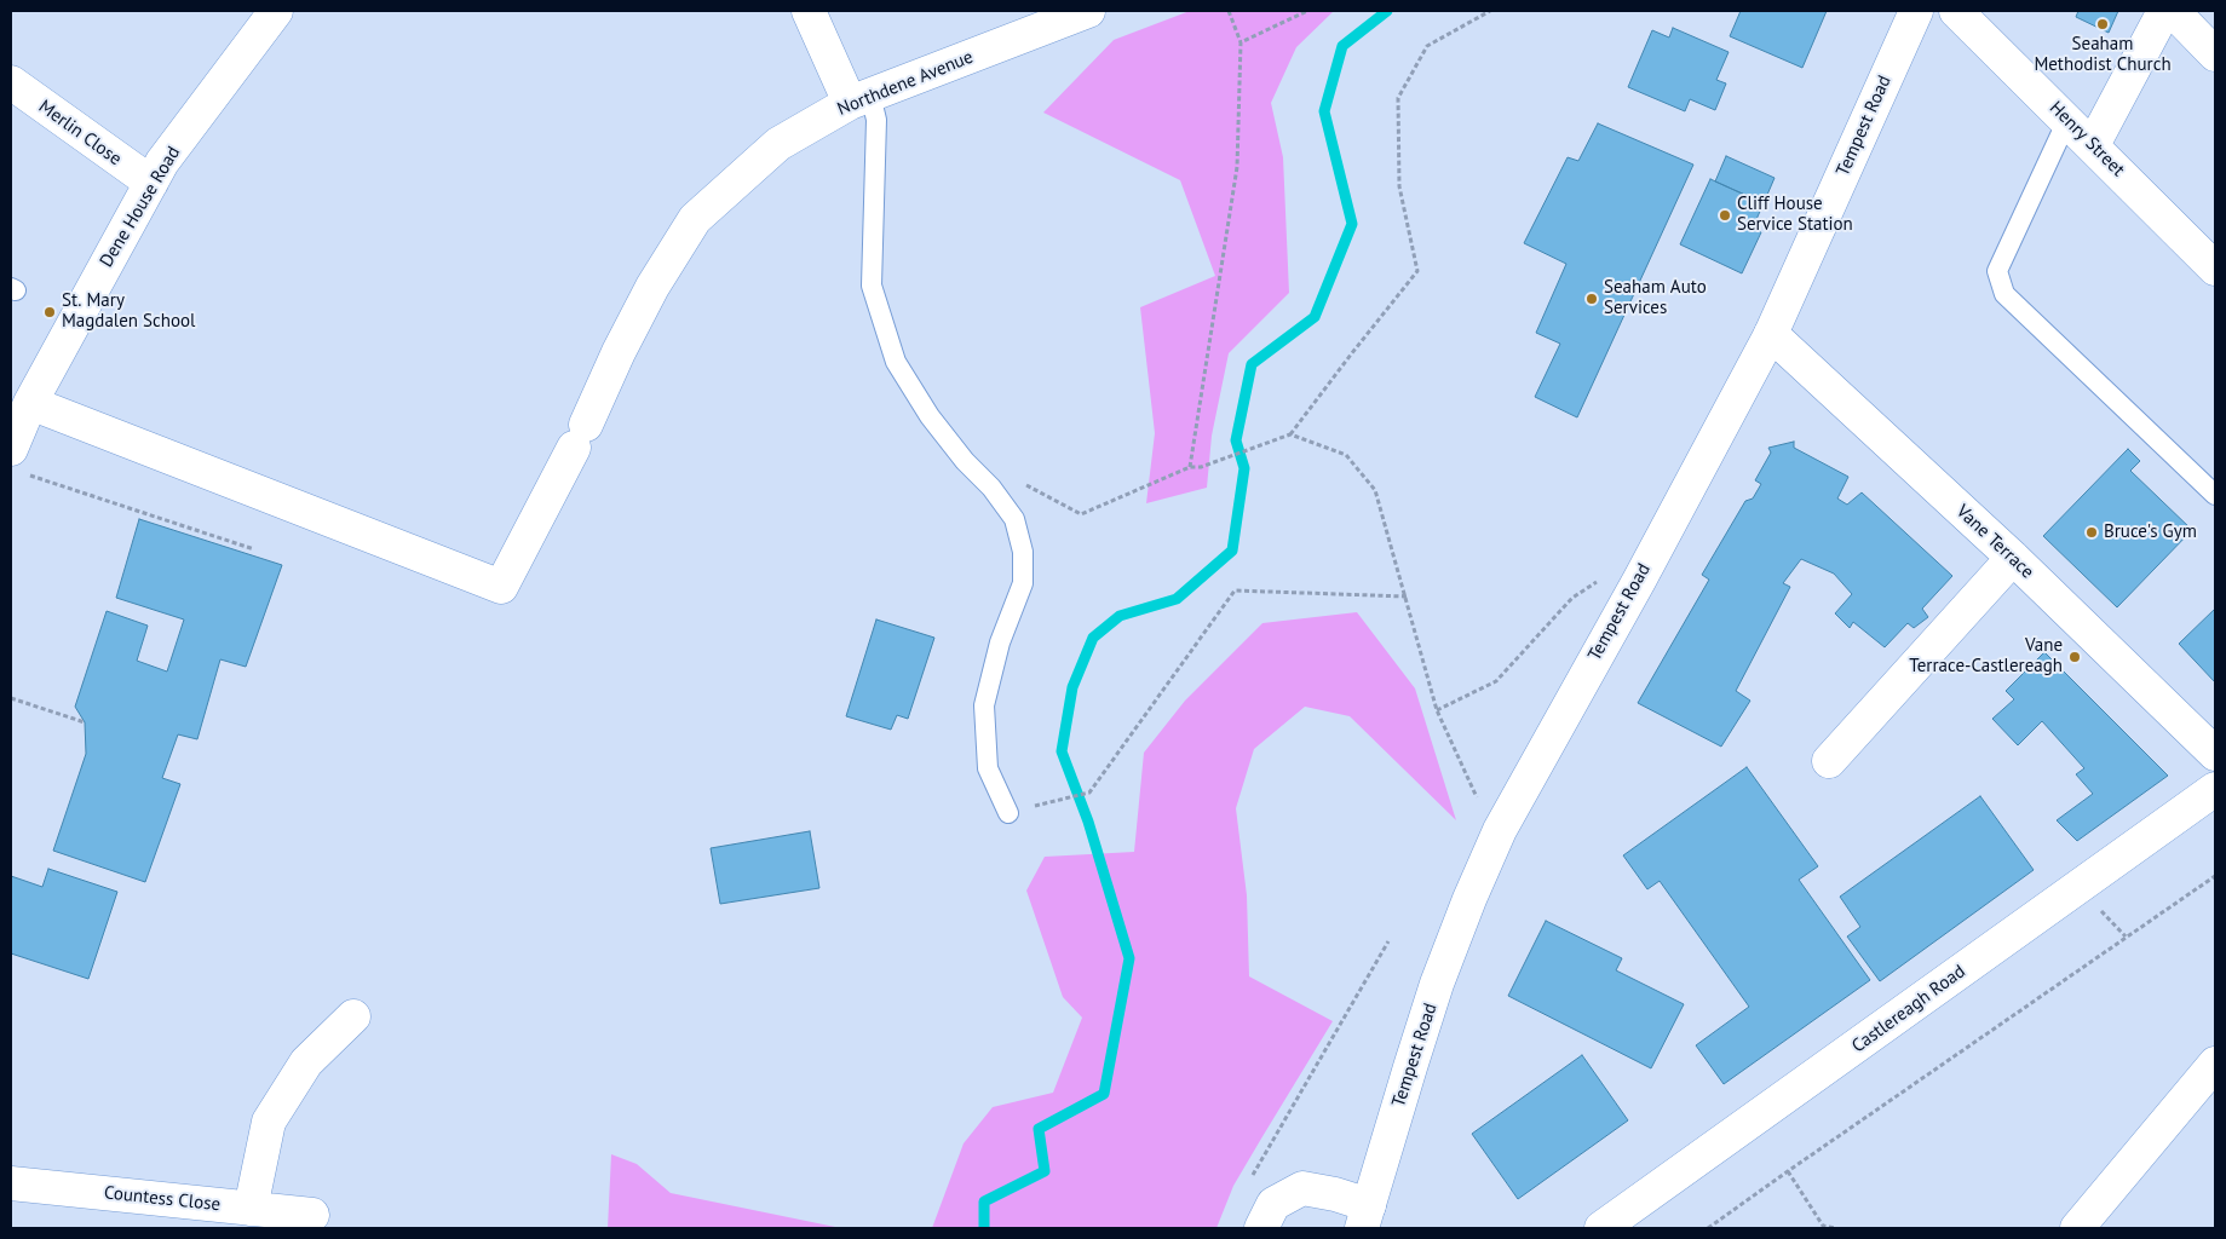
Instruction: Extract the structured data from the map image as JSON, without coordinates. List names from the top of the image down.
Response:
{
  "streets": {
    "street": [
      "Northdene Avenue",
      "Tempest Road",
      "Merlin Close",
      "Henry Street",
      "Dene House Road",
      "Vane Terrace",
      "Castlereagh Road",
      "Countess Close"
    ]
  },
  "crossings": [
    ["Northdene Avenue", "Dene House Road"],
    ["Tempest Road", "Vane Terrace"],
    ["Merlin Close", "Dene House Road"]
  ],
  "places": [
    "Seaham Methodist Church",
    "Cliff House Service Station",
    "Seaham Auto Services",
    "St. Mary Magdalen School",
    "Bruce's Gym",
    "Vane Terrace-Castlereagh"
  ]
}
